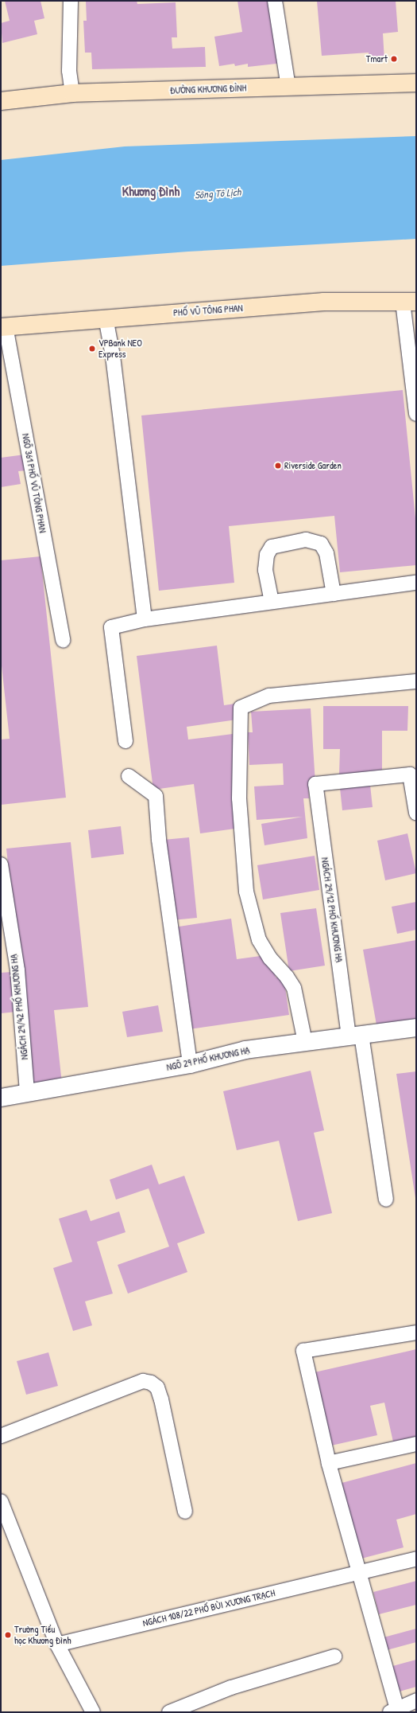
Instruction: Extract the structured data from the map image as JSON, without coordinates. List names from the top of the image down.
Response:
{
  "streets": {
    "main road": ["ĐƯỜNG KHƯƠNG ĐÌNH", "PHỐ VŨ TÔNG PHAN"],
    "street": ["NGÕ 29 PHỐ KHƯƠNG HẠ"],
    "lane": [
      "NGÕ 361 PHỐ VŨ TÔNG PHAN",
      "NGÁCH 29/12 PHỐ KHƯƠNG HẠ",
      "NGÁCH 29/42 PHỐ KHƯƠNG HẠ",
      "NGÁCH 108/22 PHỐ BÙI XƯƠNG TRẠCH"
    ]
  },
  "crossings": [
    ["PHỐ VŨ TÔNG PHAN", "NGÕ 361 PHỐ VŨ TÔNG PHAN"],
    ["NGÁCH 29/12 PHỐ KHƯƠNG HẠ", "NGÕ 29 PHỐ KHƯƠNG HẠ"],
    ["NGÁCH 29/42 PHỐ KHƯƠNG HẠ", "NGÕ 29 PHỐ KHƯƠNG HẠ"]
  ],
  "districts": ["Khương Đình"],
  "water": ["Sông Tô Lịch"],
  "places": [
    "Tmart",
    "VPBank NEO Express",
    "Riverside Garden",
    "Trường Tiểu học Khương Đình"
  ]
}
